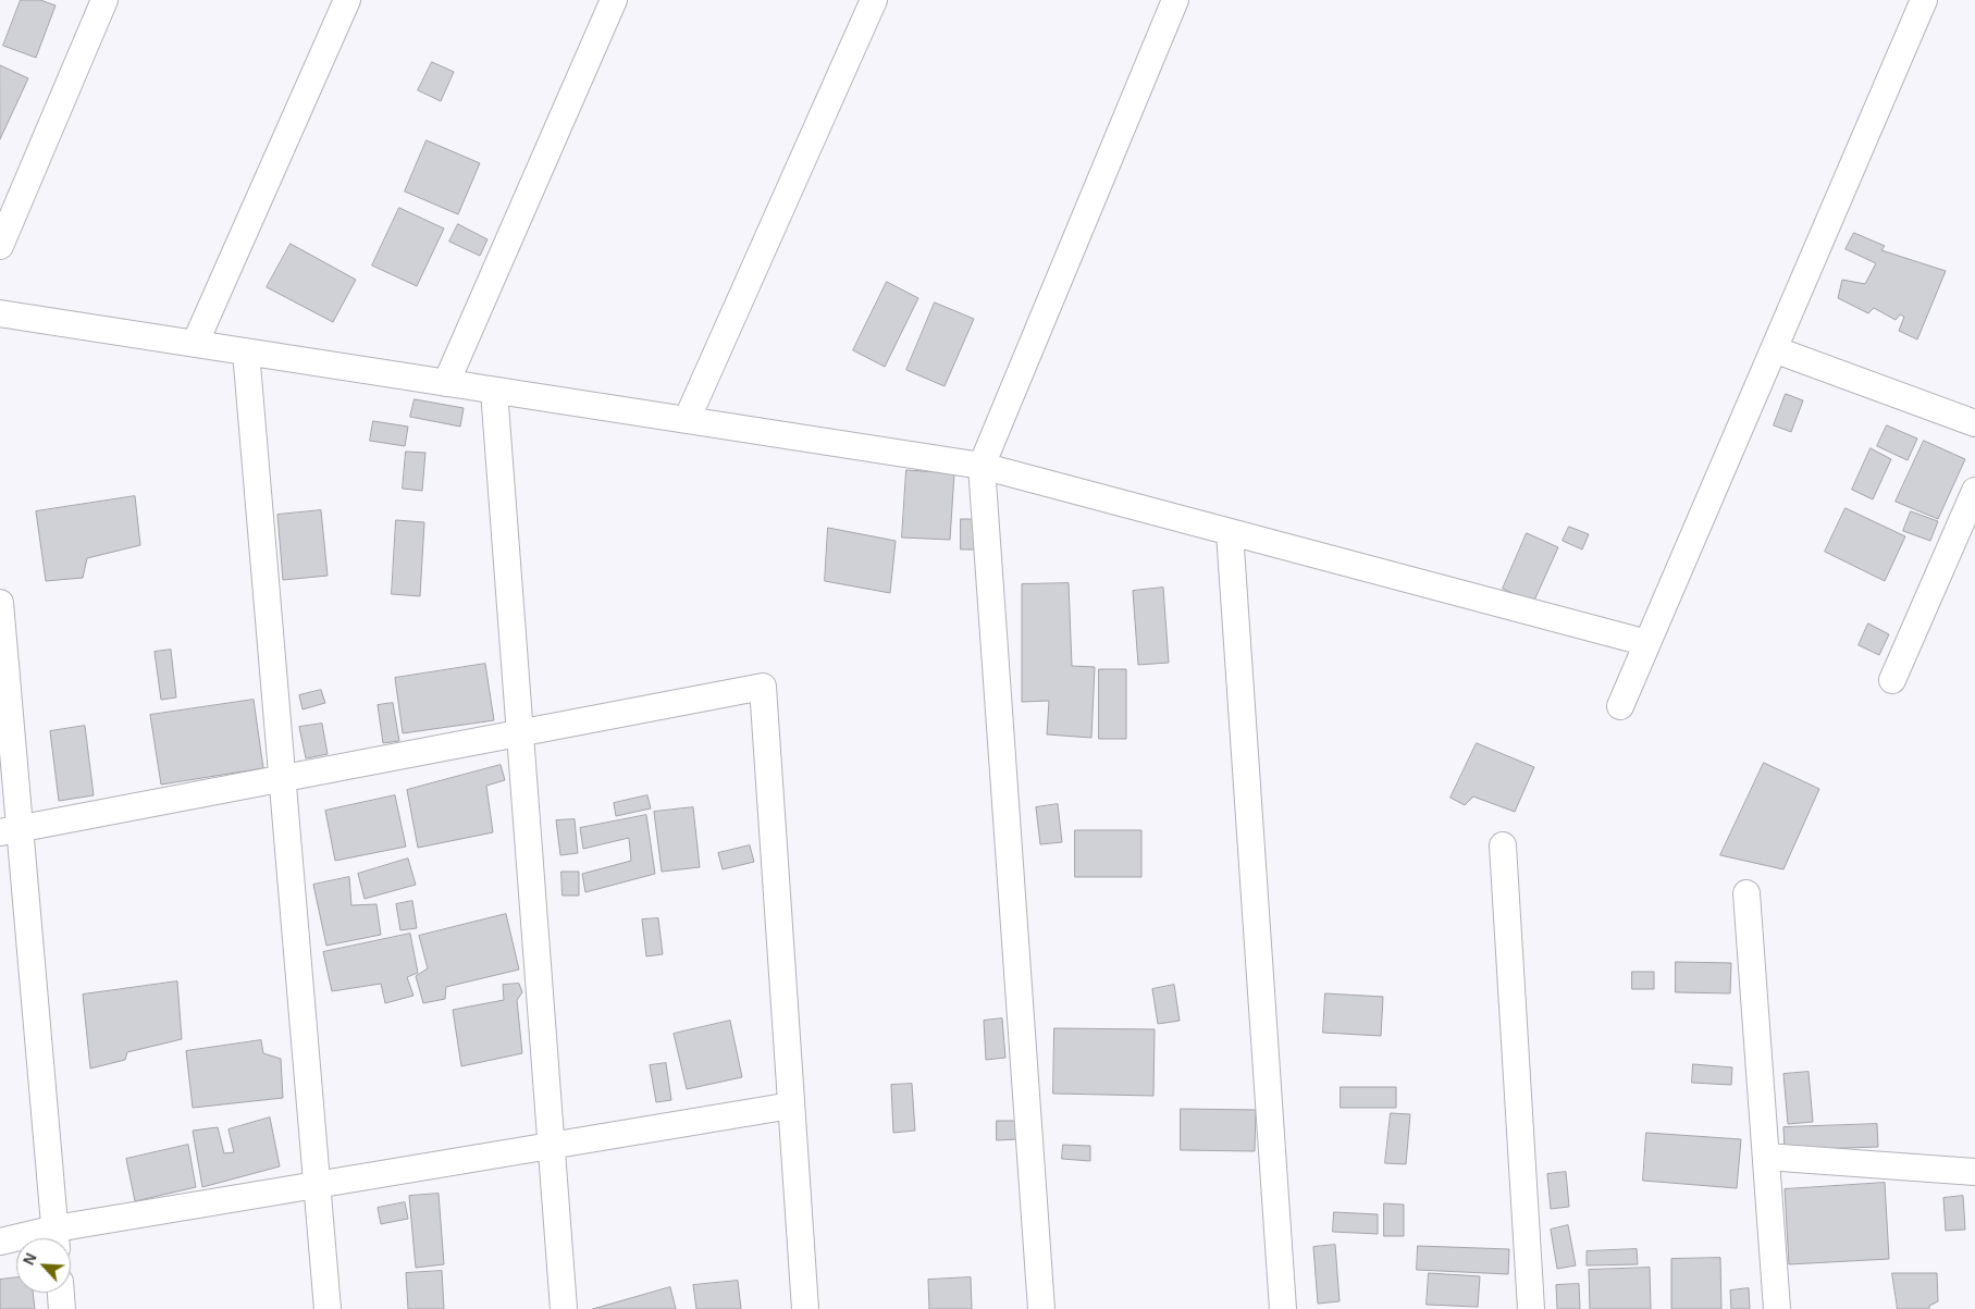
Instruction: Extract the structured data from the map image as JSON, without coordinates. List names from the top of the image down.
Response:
{
  "north": "top left"
}
